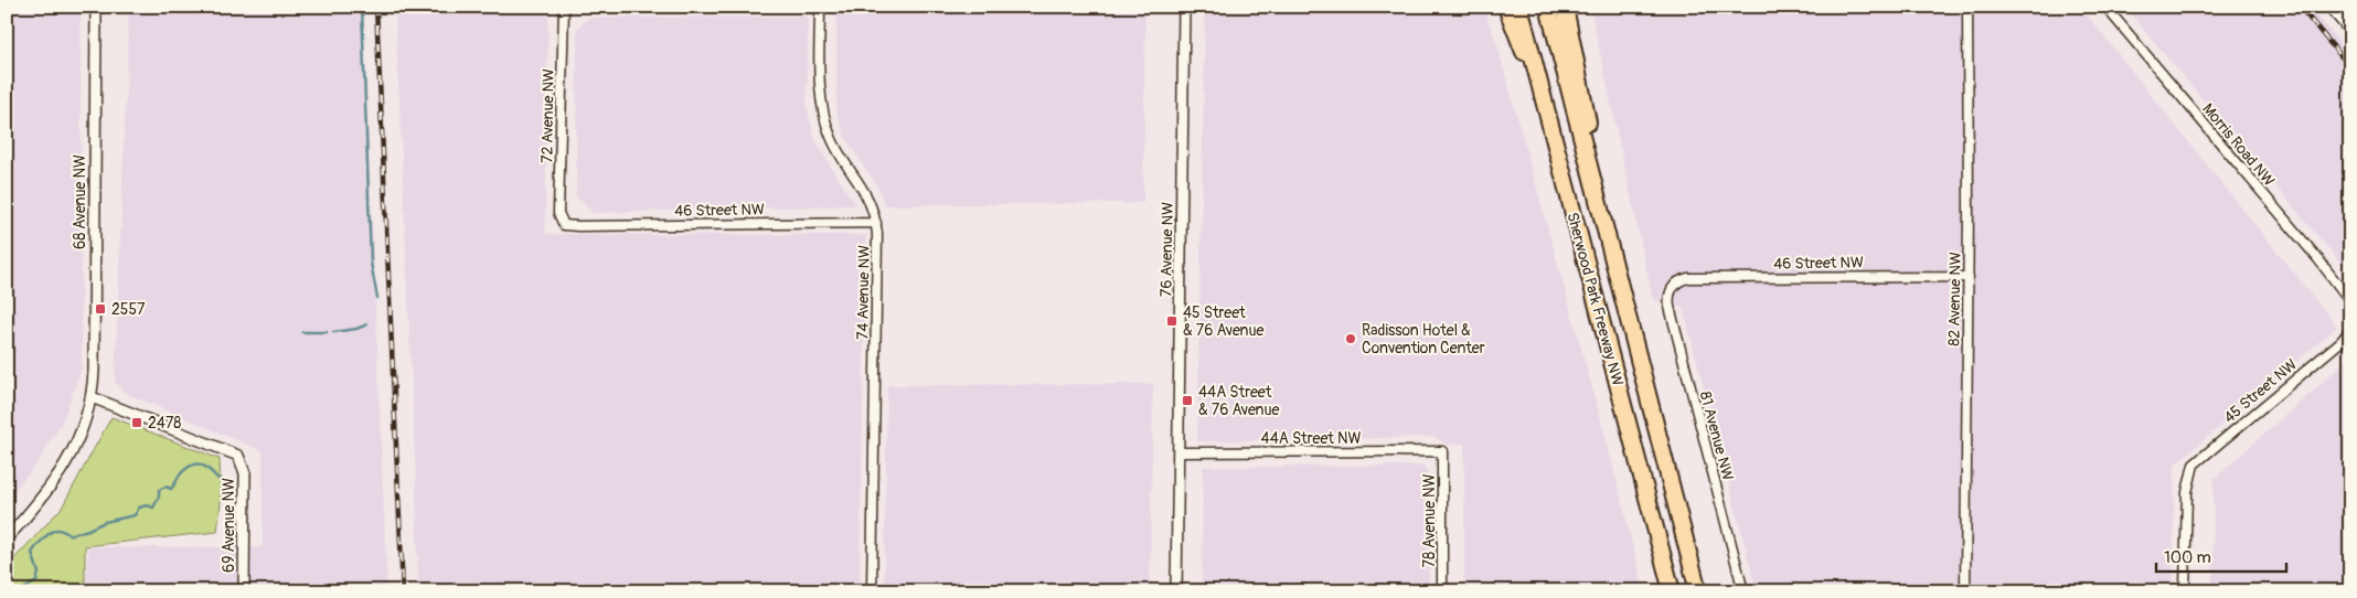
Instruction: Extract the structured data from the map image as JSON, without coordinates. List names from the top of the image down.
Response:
{
  "streets": {
    "highway": ["Sherwood Park Freeway NW"],
    "street": [
      "72 Avenue NW",
      "Morris Road NW",
      "68 Avenue NW",
      "46 Street NW",
      "76 Avenue NW",
      "74 Avenue NW",
      "82 Avenue NW",
      "45 Street NW",
      "81 Avenue NW",
      "44A Street NW",
      "78 Avenue NW",
      "69 Avenue NW"
    ]
  },
  "crossings": [
    ["72 Avenue NW", "46 Street NW"],
    ["68 Avenue NW", "69 Avenue NW"],
    ["46 Street NW", "74 Avenue NW"],
    ["46 Street NW", "82 Avenue NW"],
    ["46 Street NW", "81 Avenue NW"],
    ["76 Avenue NW", "44A Street NW"],
    ["44A Street NW", "78 Avenue NW"]
  ],
  "places": {
    "transit": [
      "2557",
      "45 Street & 76 Avenue",
      "44A Street & 76 Avenue",
      "2478"
    ],
    "other": ["Radisson Hotel & Convention Center"]
  },
  "scale_bar": "100 m"
}
